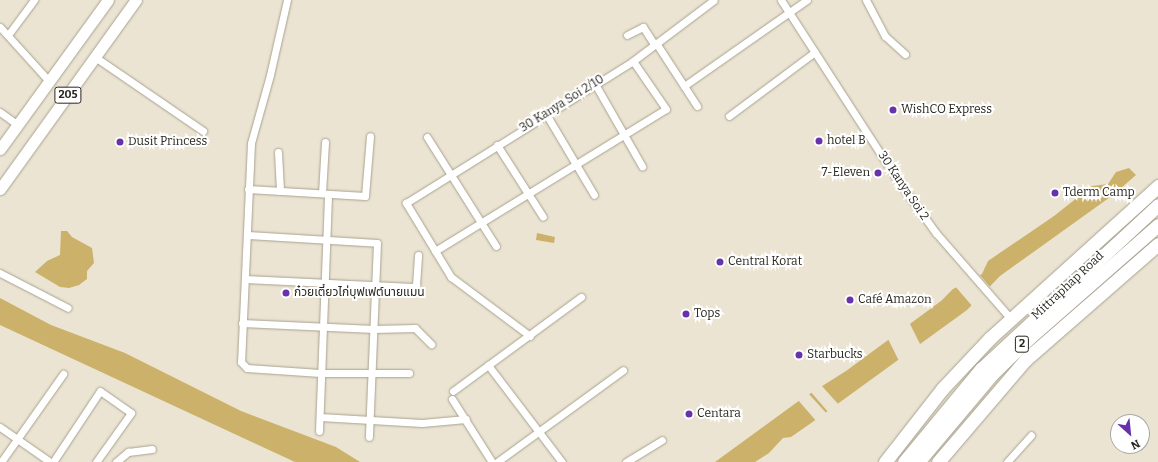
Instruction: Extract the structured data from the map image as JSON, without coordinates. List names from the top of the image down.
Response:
{
  "streets": {
    "highway": ["Mittraphap Road", "2"],
    "main road": ["205"],
    "street": ["30 Kanya Soi 2/10", "30 Kanya Soi 2"]
  },
  "places": [
    "WishCO Express",
    "hotel B",
    "Dusit Princess",
    "7-Eleven",
    "Tderm Camp",
    "Central Korat",
    "ก๋วยเตี๋ยวไก่บุฟเฟต์นายแมน",
    "Café Amazon",
    "Tops",
    "Starbucks",
    "Centara"
  ],
  "north": "bottom right"
}
